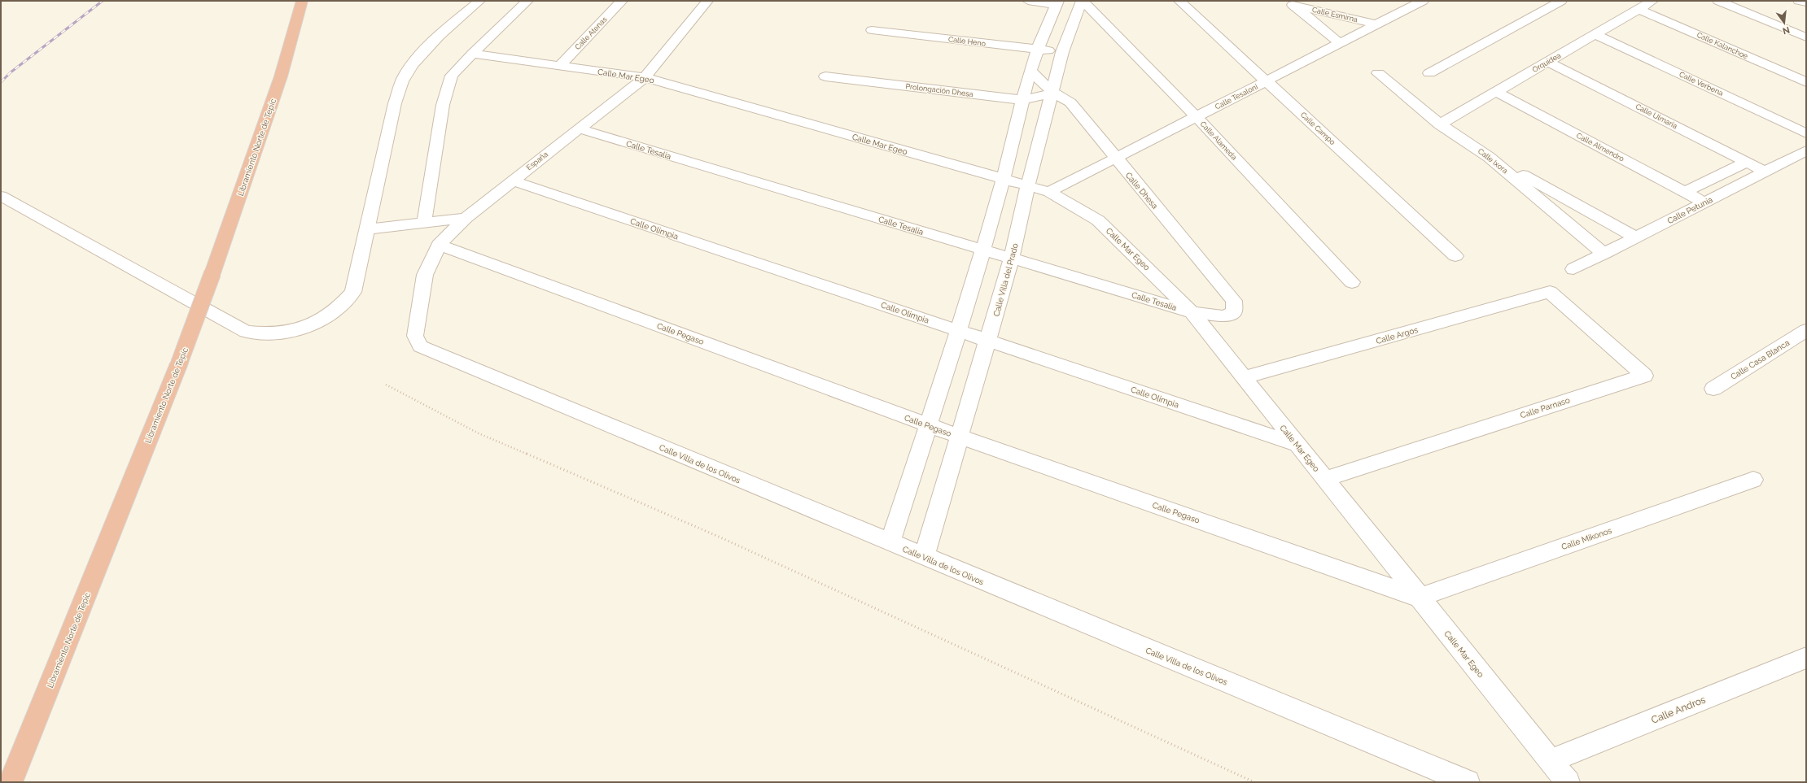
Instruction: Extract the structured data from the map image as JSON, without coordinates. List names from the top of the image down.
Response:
{
  "streets": {
    "highway": ["Libramiento Norte de Tepic"],
    "street": [
      "Calle Esmirna",
      "Calle Atenas",
      "Calle Heno",
      "Calle Kalanchoe",
      "Orquídea",
      "Calle Mar Egeo",
      "Calle Verbena",
      "Prolongación Dhesa",
      "Calle Tesaloni",
      "Calle Ulmaria",
      "Calle Campo",
      "Calle Alameda",
      "Calle Almendro",
      "Calle Tesalia",
      "España",
      "Calle Ixora",
      "Calle Dhesa",
      "Calle Petunia",
      "Calle Olimpia",
      "Calle Villa del Prado",
      "Calle Pegaso",
      "Calle Argos",
      "Calle Casa Blanca",
      "Calle Parnaso",
      "Calle Villa de los Olivos",
      "Calle Mikonos",
      "Calle Andros"
    ]
  },
  "crossings": [
    ["Calle Esmirna", "Calle Tesaloni"],
    ["Calle Atenas", "Calle Mar Egeo"],
    ["Calle Heno", "Calle Villa del Prado"],
    ["Calle Kalanchoe", "Orquídea"],
    ["Orquídea", "Calle Verbena"],
    ["Orquídea", "Calle Ulmaria"],
    ["Orquídea", "Calle Almendro"],
    ["Orquídea", "Calle Ixora"],
    ["Calle Mar Egeo", "Calle Tesaloni"],
    ["Calle Mar Egeo", "Calle Tesalia"],
    ["Calle Mar Egeo", "España"],
    ["Calle Mar Egeo", "Calle Olimpia"],
    ["Calle Mar Egeo", "Calle Villa del Prado"],
    ["Calle Mar Egeo", "Calle Pegaso"],
    ["Calle Mar Egeo", "Calle Argos"],
    ["Calle Mar Egeo", "Calle Parnaso"],
    ["Calle Mar Egeo", "Calle Mikonos"],
    ["Calle Mar Egeo", "Calle Andros"],
    ["Prolongación Dhesa", "Calle Dhesa"],
    ["Prolongación Dhesa", "Calle Villa del Prado"],
    ["Calle Tesaloni", "Calle Campo"],
    ["Calle Tesaloni", "Calle Alameda"],
    ["Calle Tesaloni", "Calle Dhesa"],
    ["Calle Ulmaria", "Calle Petunia"],
    ["Calle Alameda", "Calle Villa del Prado"],
    ["Calle Almendro", "Calle Petunia"],
    ["Calle Tesalia", "España"],
    ["Calle Tesalia", "Calle Dhesa"],
    ["Calle Tesalia", "Calle Villa del Prado"],
    ["España", "Calle Olimpia"],
    ["España", "Calle Pegaso"],
    ["España", "Calle Villa de los Olivos"],
    ["Calle Ixora", "Calle Petunia"],
    ["Calle Dhesa", "Calle Villa del Prado"],
    ["Calle Olimpia", "Calle Villa del Prado"],
    ["Calle Villa del Prado", "Calle Pegaso"],
    ["Calle Villa del Prado", "Calle Villa de los Olivos"],
    ["Calle Pegaso", "Calle Mikonos"],
    ["Calle Argos", "Calle Parnaso"]
  ],
  "north": "bottom"
}
